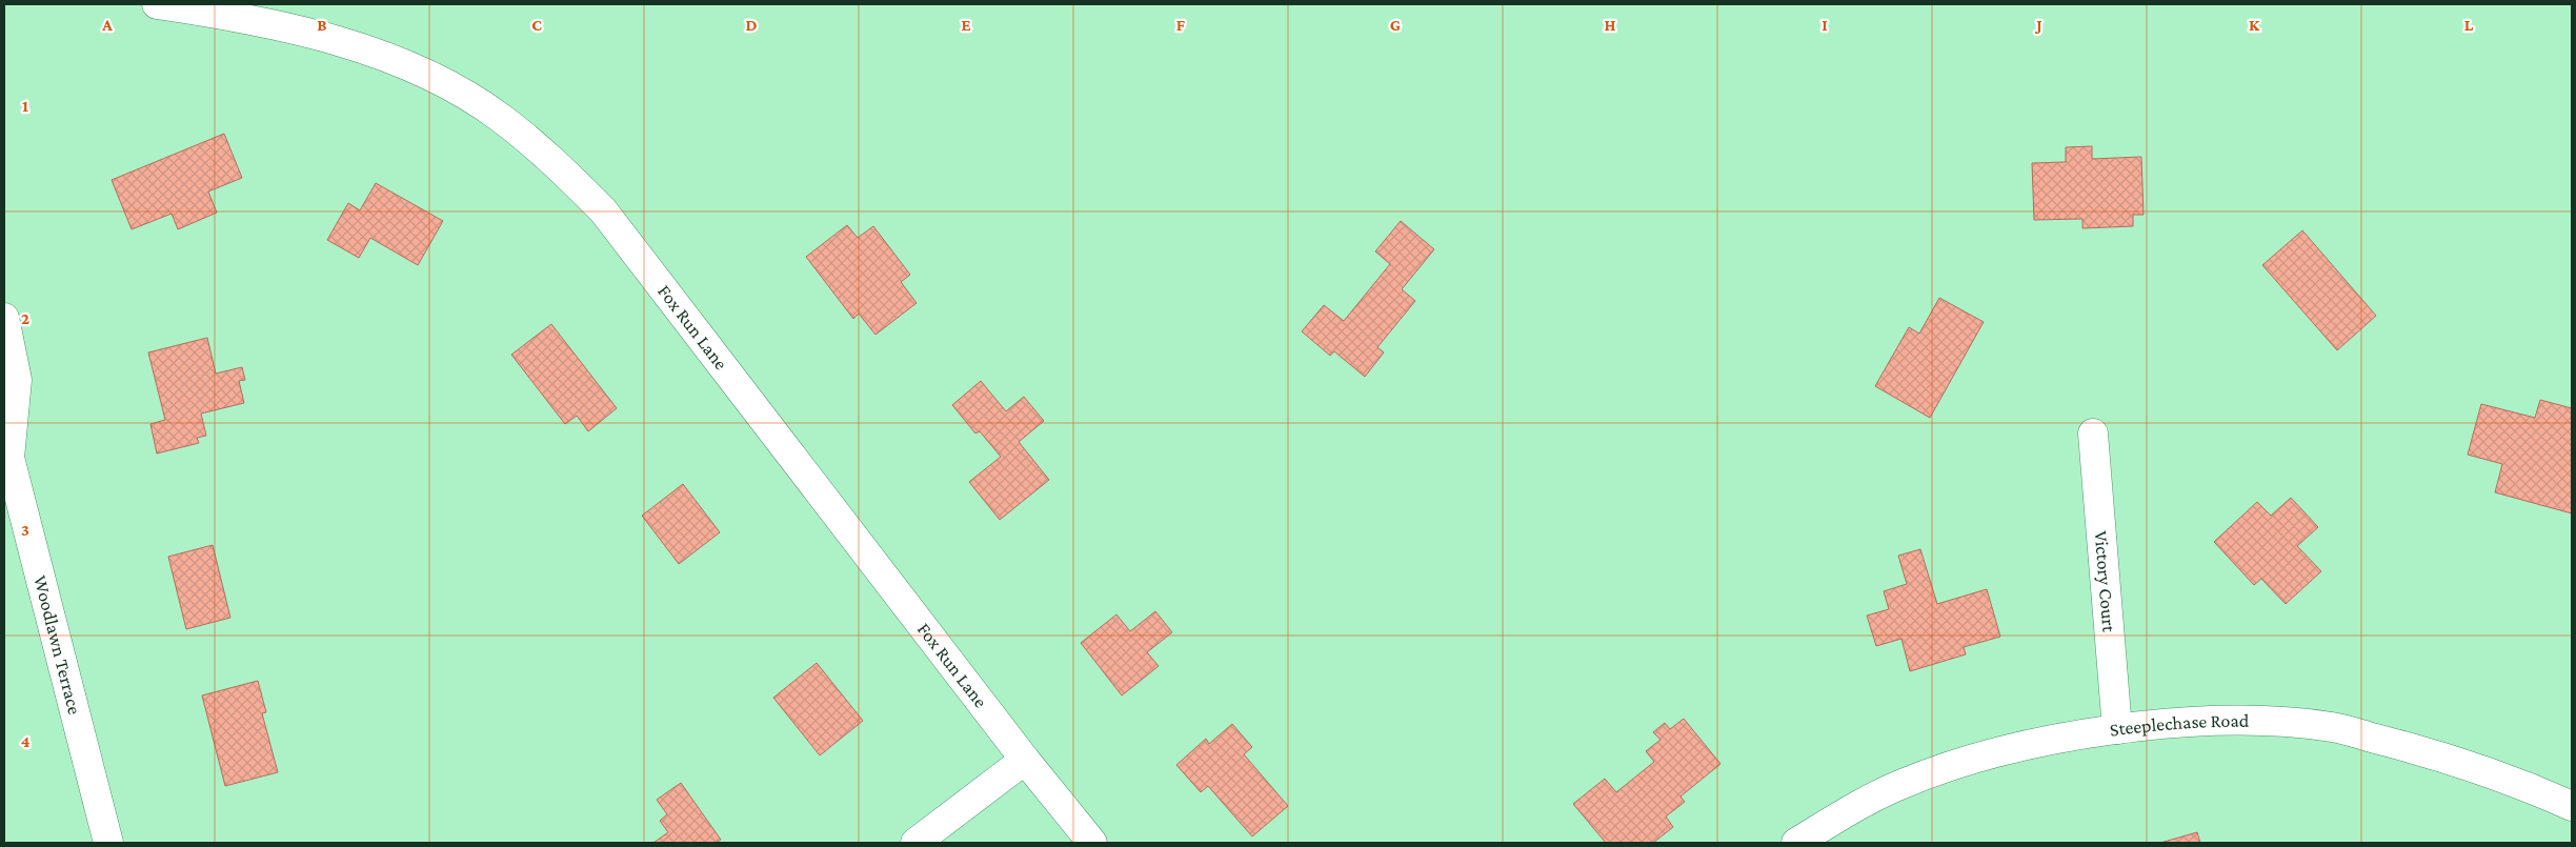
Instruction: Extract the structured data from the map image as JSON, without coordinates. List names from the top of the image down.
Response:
{
  "streets": {
    "street": [
      "Fox Run Lane",
      "Victory Court",
      "Woodlawn Terrace",
      "Steeplechase Road"
    ]
  },
  "crossings": [
    ["Victory Court", "Steeplechase Road"]
  ],
  "grid": {
    "columns": [
      "A",
      "B",
      "C",
      "D",
      "E",
      "F",
      "G",
      "H",
      "I",
      "J",
      "K",
      "L"
    ],
    "rows": [
      "1",
      "2",
      "3",
      "4"
    ]
  }
}
